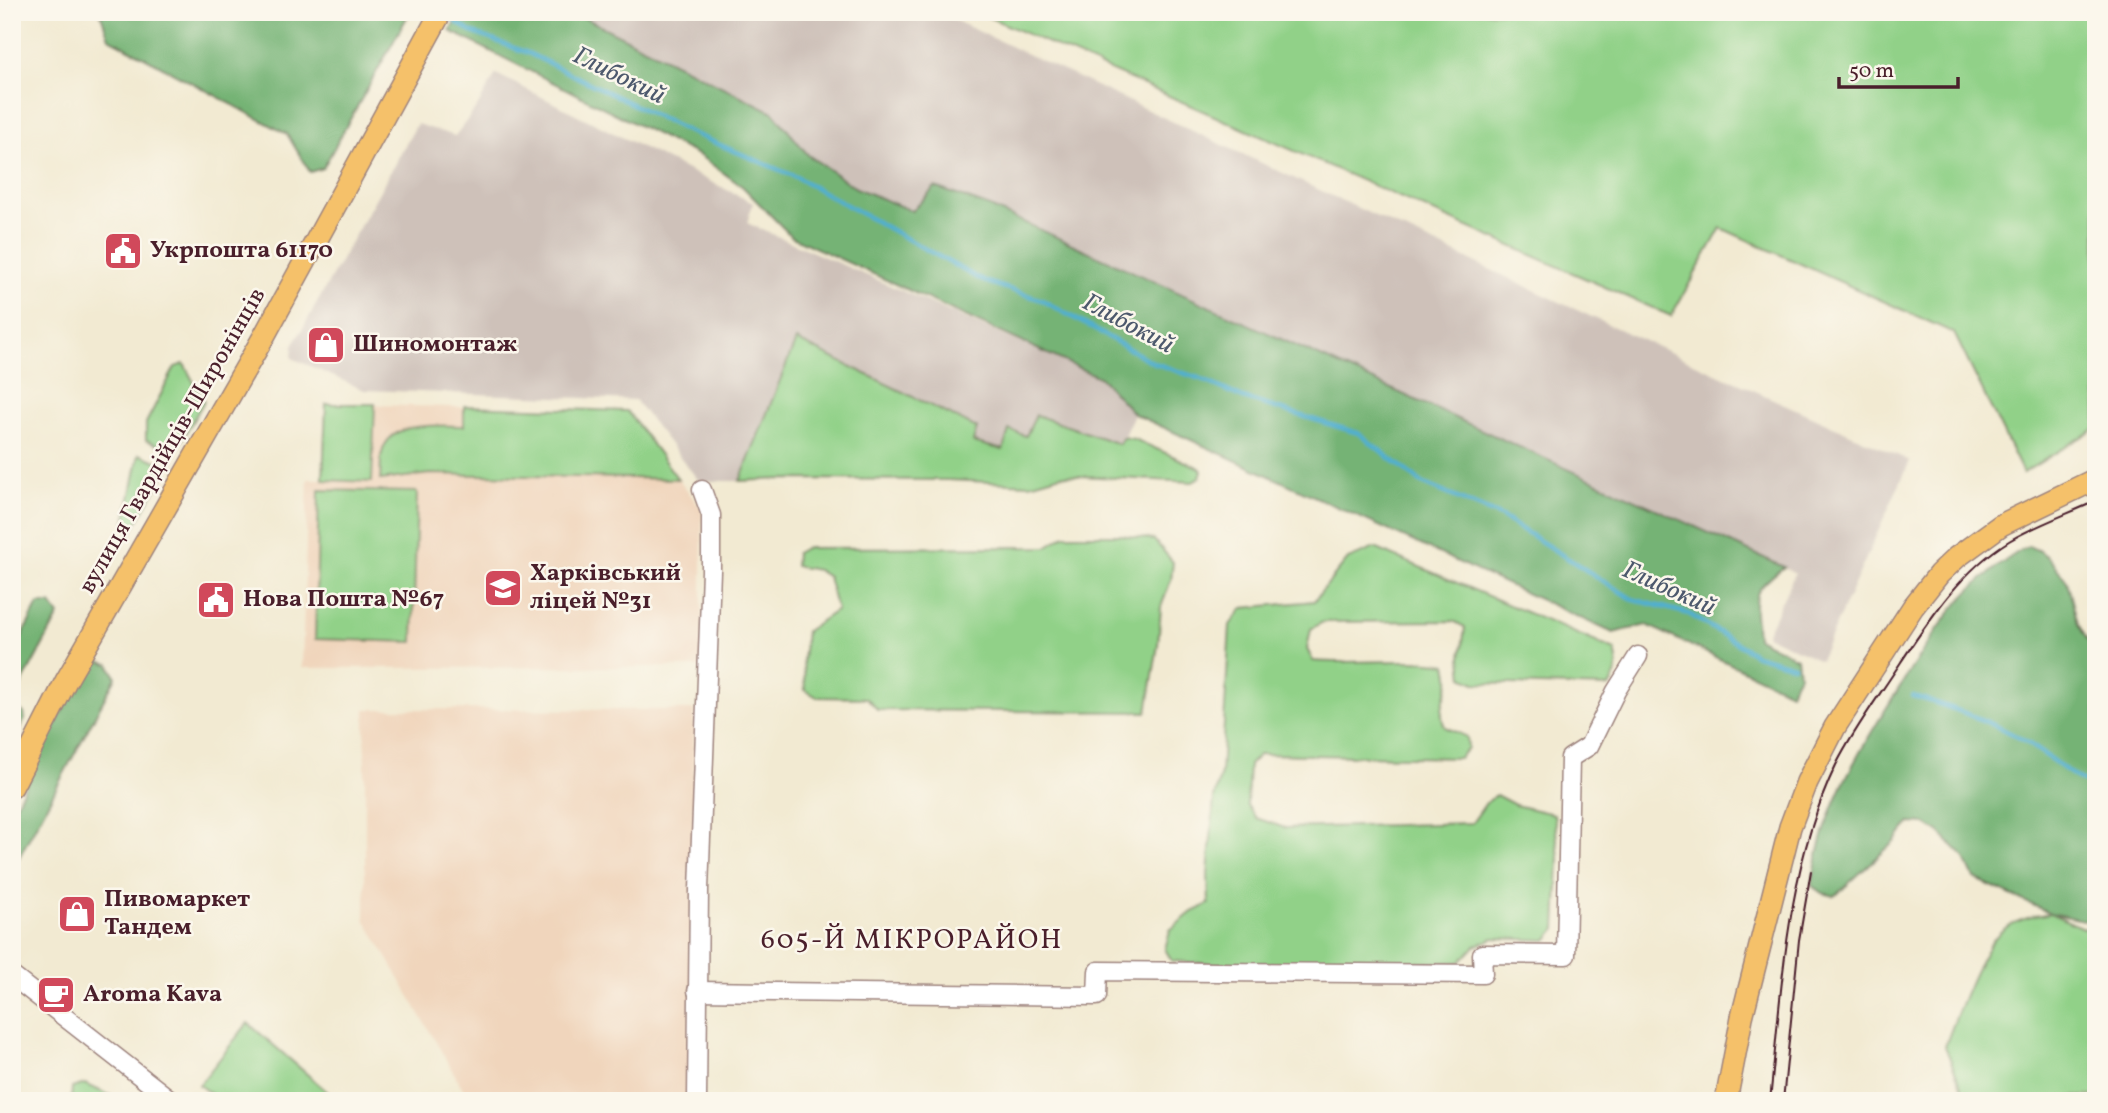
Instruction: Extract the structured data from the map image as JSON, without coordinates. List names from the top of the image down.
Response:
{
  "streets": {
    "main road": ["вулиця Гвардійців-Широнінців"]
  },
  "districts": ["605-Й МІКРОРАЙОН"],
  "water": ["Глибокий"],
  "places": {
    "public building": ["Укрпошта 61170", "Нова Пошта №67"],
    "shop": ["Шиномонтаж", "Пивомаркет Тандем"],
    "school or university": ["Харківський ліцей №31"],
    "cafe": ["Aroma Kava"]
  },
  "scale_bar": "50 m"
}
